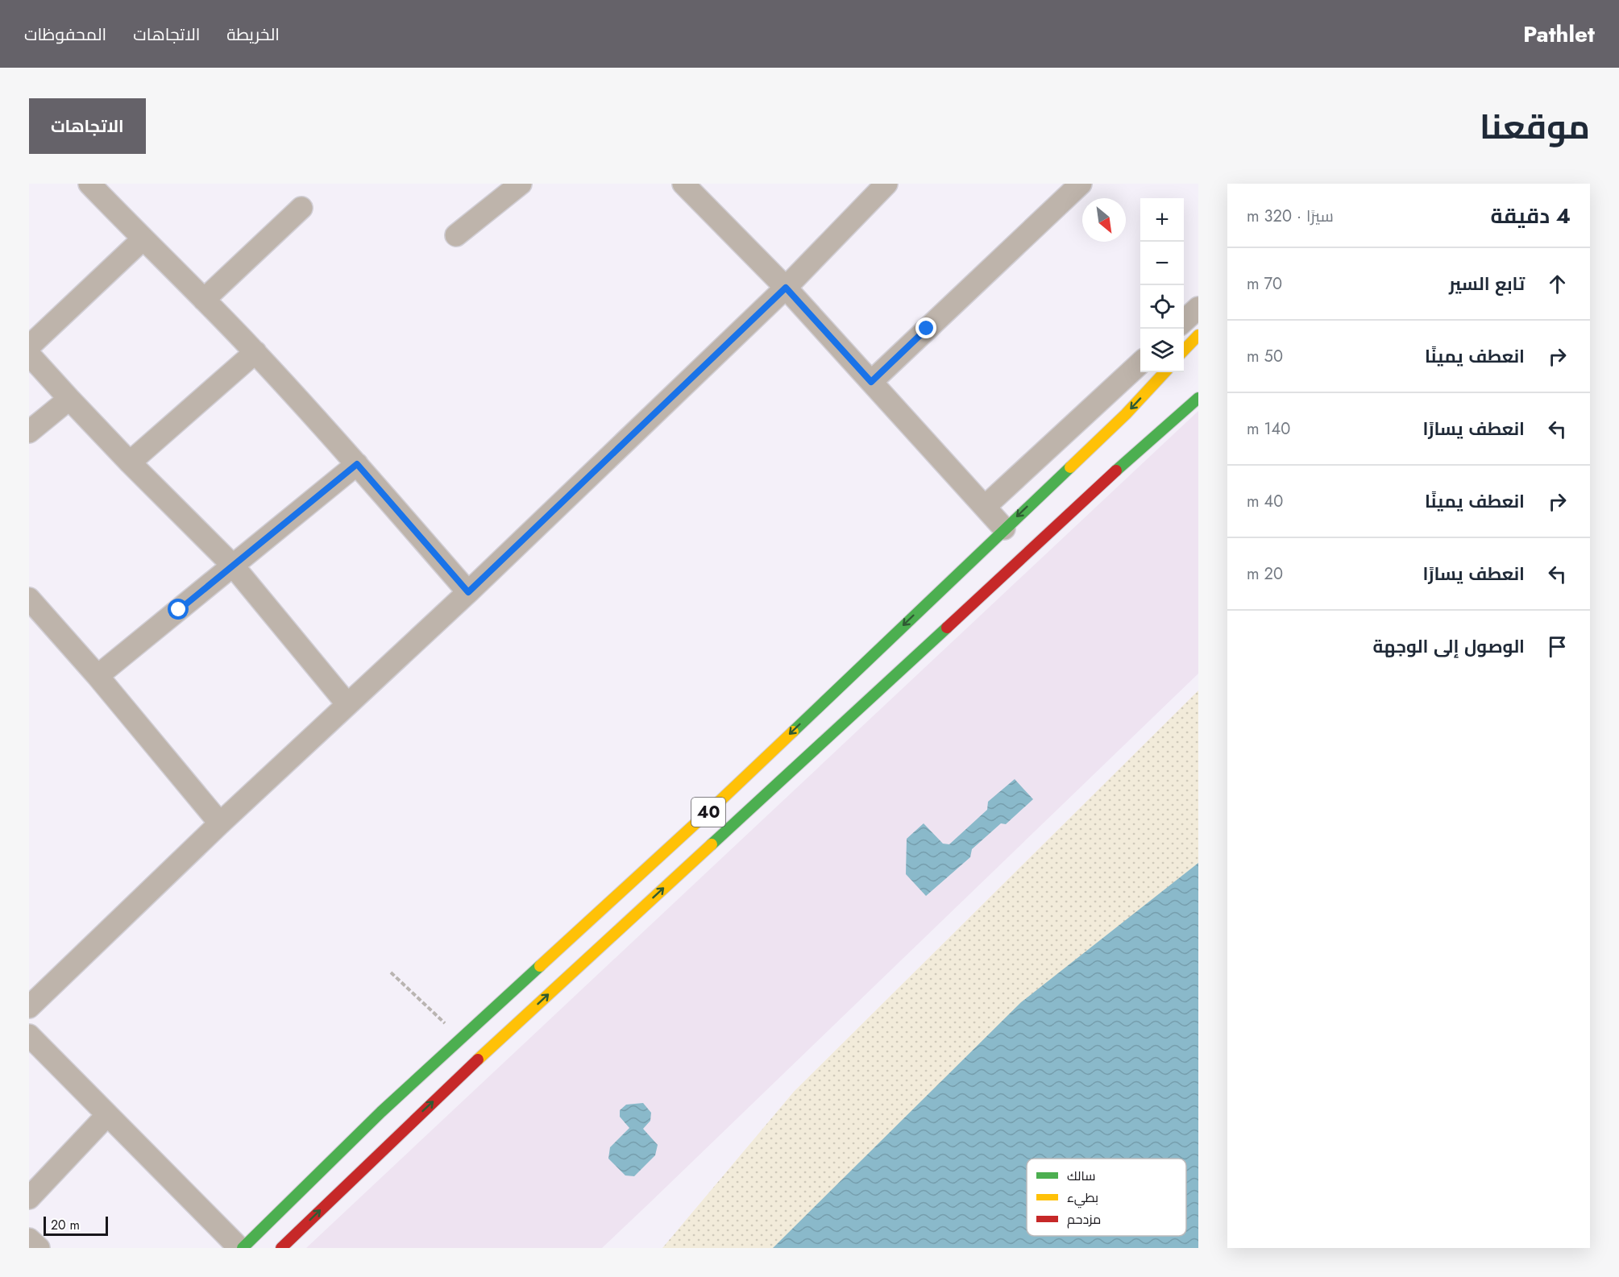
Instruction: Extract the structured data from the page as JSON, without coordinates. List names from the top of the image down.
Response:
{
  "streets": {
    "highway": ["40"]
  },
  "legend": ["سالك", "بطيء", "مزدحم"],
  "scale_bar": "20 m",
  "north": "bottom right",
  "page": {
    "header": "Pathlet",
    "nav": ["الخريطة", "الاتجاهات", "المحفوظات"],
    "title": "موقعنا",
    "buttons": "الاتجاهات",
    "heading": ["4 دقيقة", "سيرًا · 320 m"],
    "map_buttons": ["+", "−"],
    "list": [
      ["تابع السير", "70 m"],
      ["انعطف يمينًا", "50 m"],
      ["انعطف يسارًا", "140 m"],
      ["انعطف يمينًا", "40 m"],
      ["انعطف يسارًا", "20 m"],
      "الوصول إلى الوجهة"
    ],
    "scale": "20 m"
  }
}
